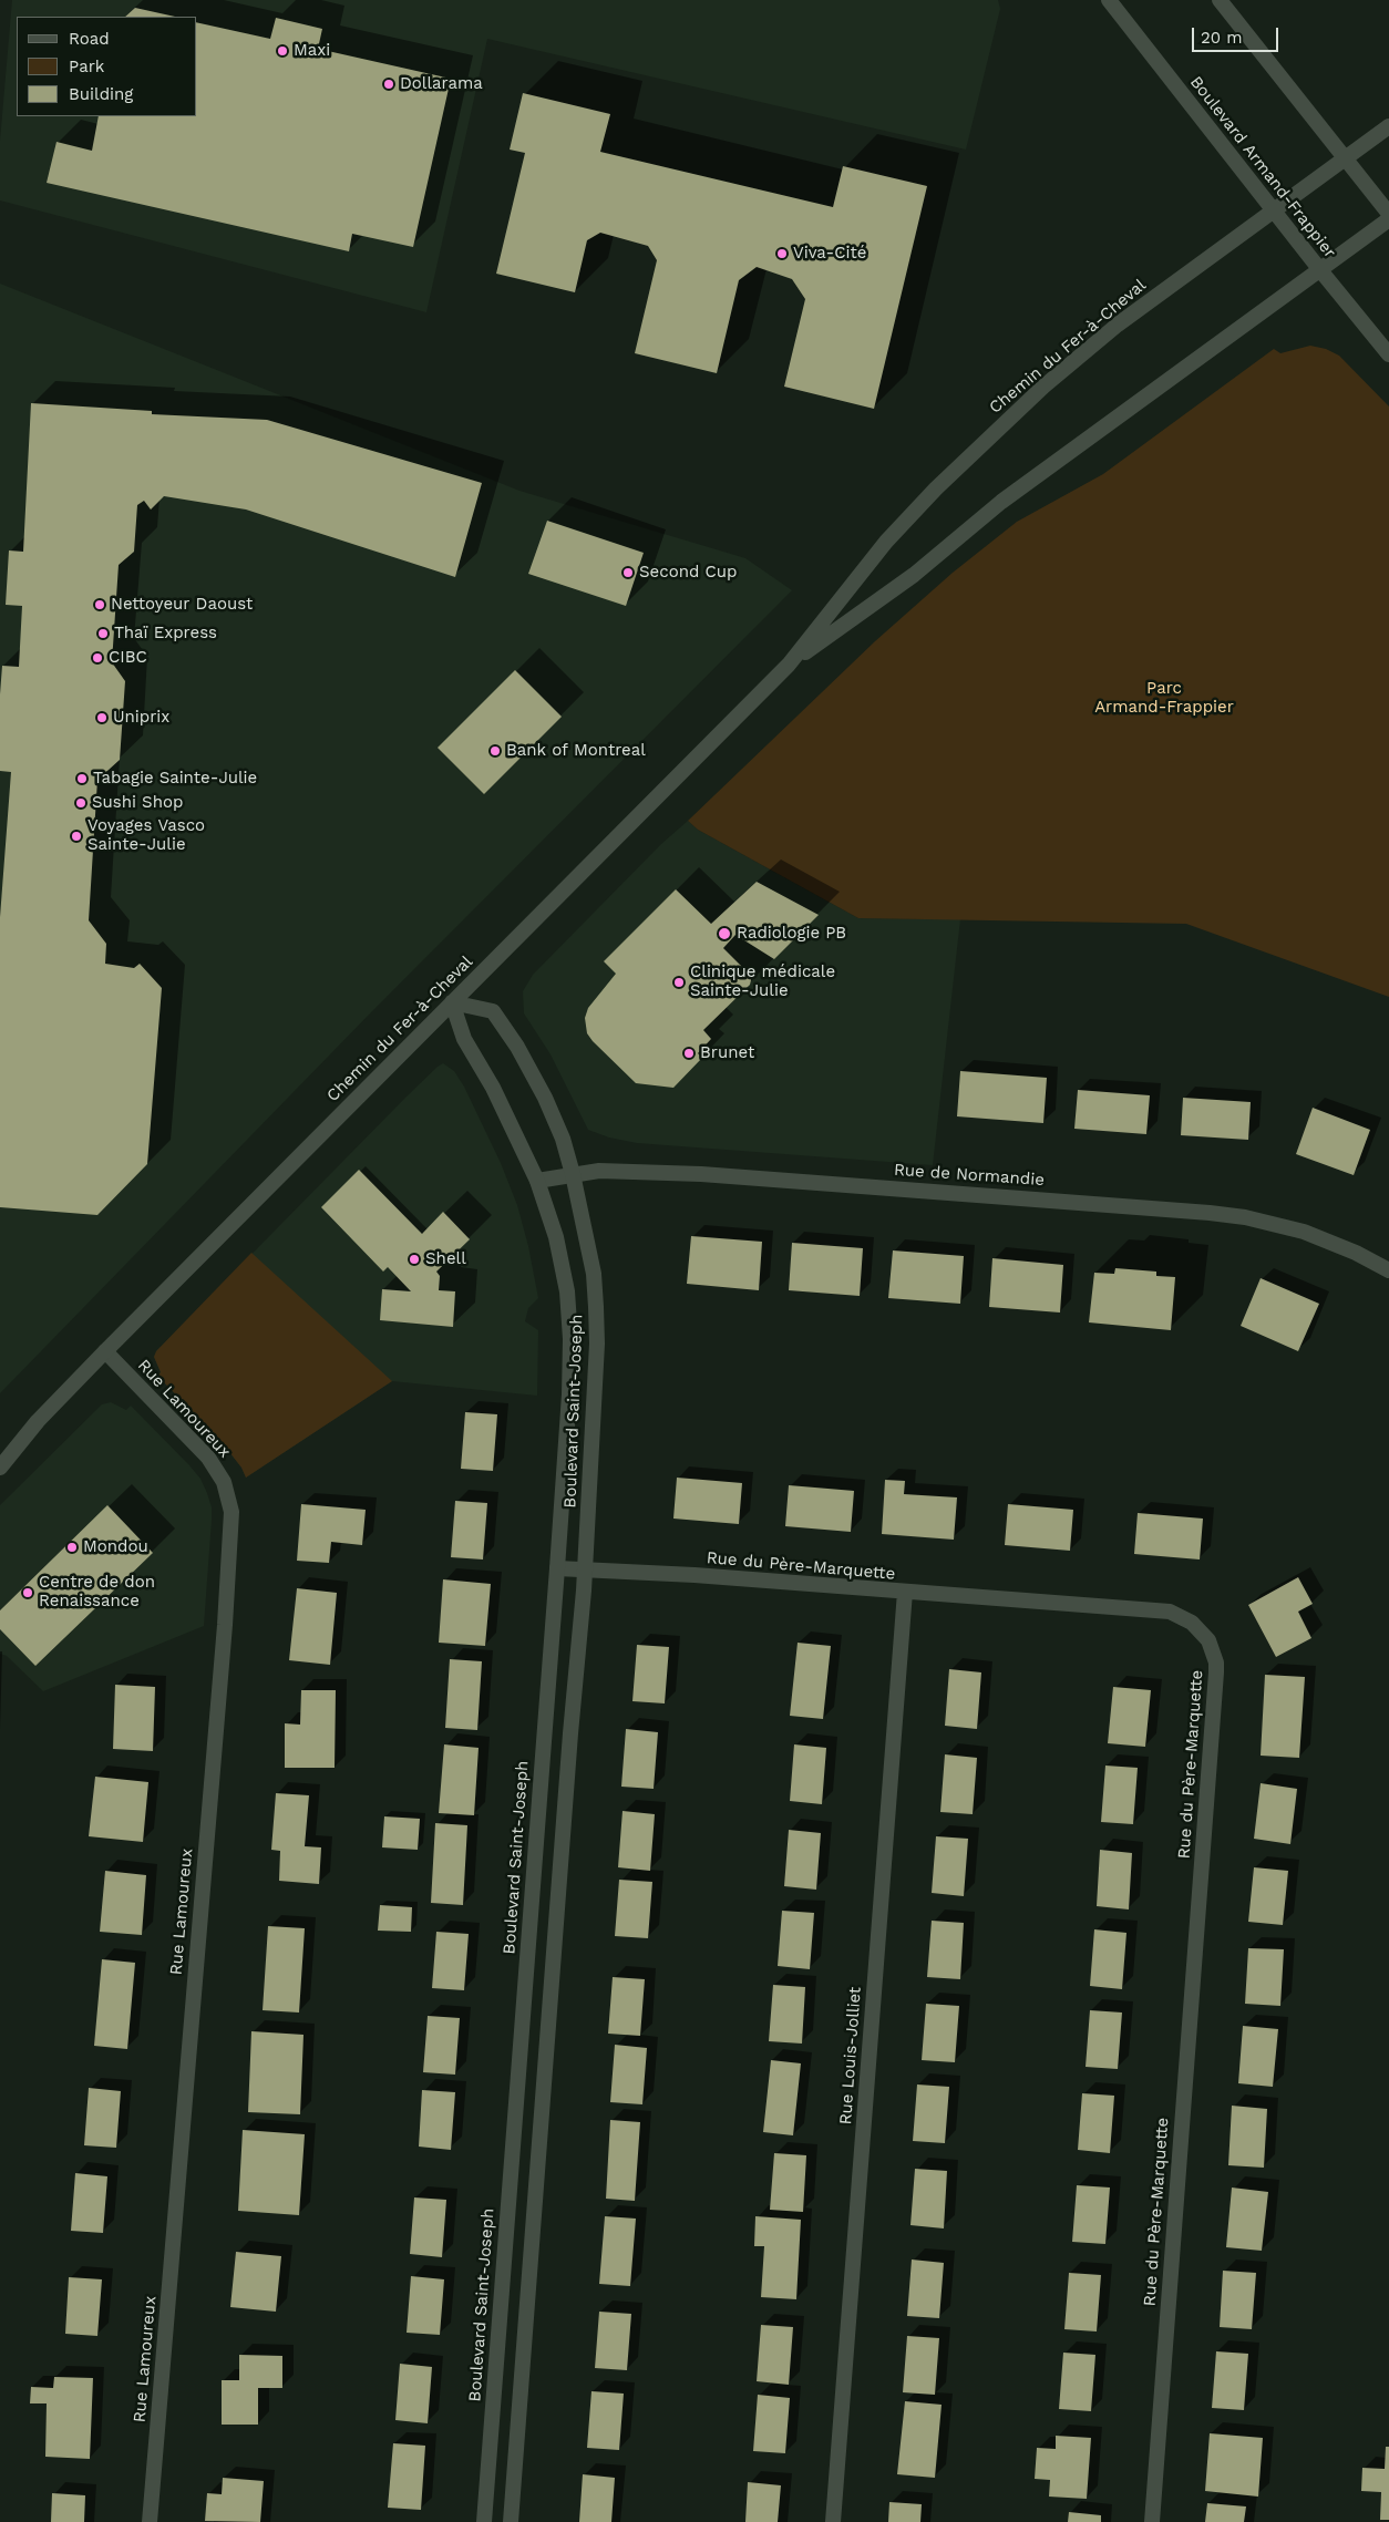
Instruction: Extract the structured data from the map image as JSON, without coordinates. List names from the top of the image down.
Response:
{
  "streets": {
    "street": [
      "Boulevard Armand-Frappier",
      "Chemin du Fer-à-Cheval",
      "Rue de Normandie",
      "Rue Lamoureux",
      "Boulevard Saint-Joseph",
      "Rue du Père-Marquette",
      "Rue Louis-Jolliet"
    ]
  },
  "crossings": [
    ["Boulevard Armand-Frappier", "Chemin du Fer-à-Cheval"],
    ["Chemin du Fer-à-Cheval", "Rue Lamoureux"],
    ["Chemin du Fer-à-Cheval", "Boulevard Saint-Joseph"],
    ["Rue de Normandie", "Boulevard Saint-Joseph"],
    ["Boulevard Saint-Joseph", "Rue du Père-Marquette"],
    ["Rue du Père-Marquette", "Rue Louis-Jolliet"]
  ],
  "parks": ["Parc Armand-Frappier"],
  "places": [
    "Maxi",
    "Dollarama",
    "Viva-Cité",
    "Second Cup",
    "Nettoyeur Daoust",
    "Thaï Express",
    "CIBC",
    "Uniprix",
    "Bank of Montreal",
    "Tabagie Sainte-Julie",
    "Sushi Shop",
    "Voyages Vasco Sainte-Julie",
    "Radiologie PB",
    "Clinique médicale Sainte-Julie",
    "Brunet",
    "Shell",
    "Mondou",
    "Centre de don Renaissance"
  ],
  "legend": ["Road", "Park", "Building"],
  "scale_bar": "20 m"
}
